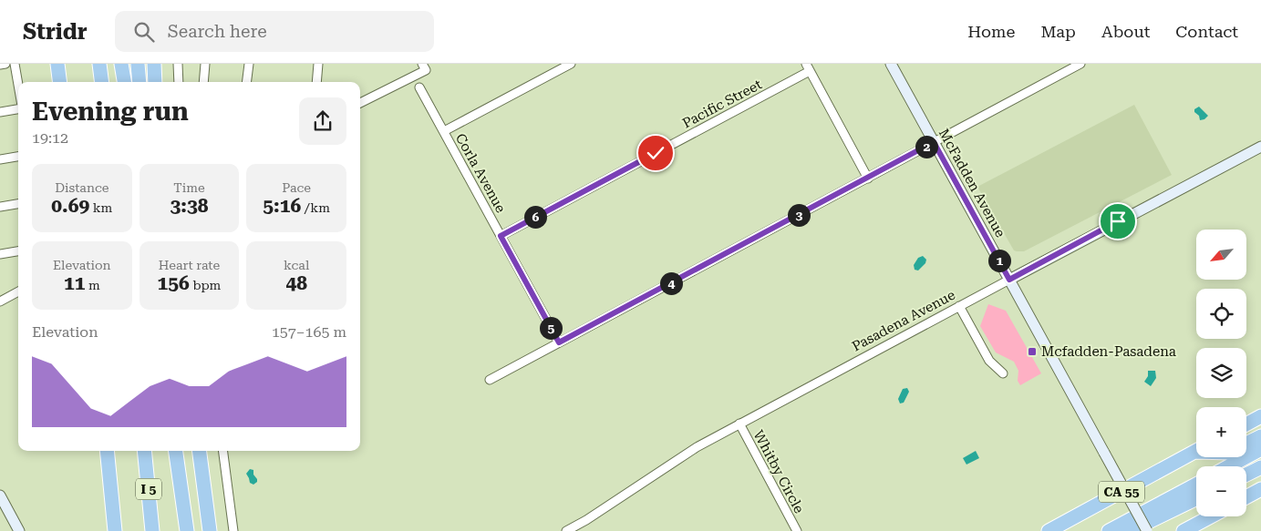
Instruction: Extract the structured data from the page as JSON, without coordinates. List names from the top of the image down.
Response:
{
  "streets": {
    "highway": ["I 5", "CA 55"],
    "main road": ["McFadden Avenue", "Pasadena Avenue"],
    "street": ["Pacific Street", "Corla Avenue", "Whitby Circle"]
  },
  "crossings": [
    ["Pacific Street", "Corla Avenue"],
    ["McFadden Avenue", "Pasadena Avenue"],
    ["Pasadena Avenue", "Whitby Circle"]
  ],
  "places": {
    "transit": ["Mcfadden-Pasadena"]
  },
  "north": "bottom left",
  "page": {
    "header": "Stridr",
    "search": "Search here",
    "nav": [
      "Home",
      "Map",
      "About",
      "Contact"
    ],
    "heading": ["Evening run", "19:12"],
    "pins": [
      "2",
      "3",
      "6",
      "1",
      "4",
      "5"
    ],
    "stats": [
      ["Distance", "0.69 km"],
      ["Time", "3:38"],
      ["Pace", "5:16 /km"],
      ["Elevation", "11 m"],
      ["Heart rate", "156 bpm"],
      ["kcal", "48"]
    ],
    "map_buttons": ["+", "−"],
    "chart": ["Elevation", "157–165 m"]
  }
}
